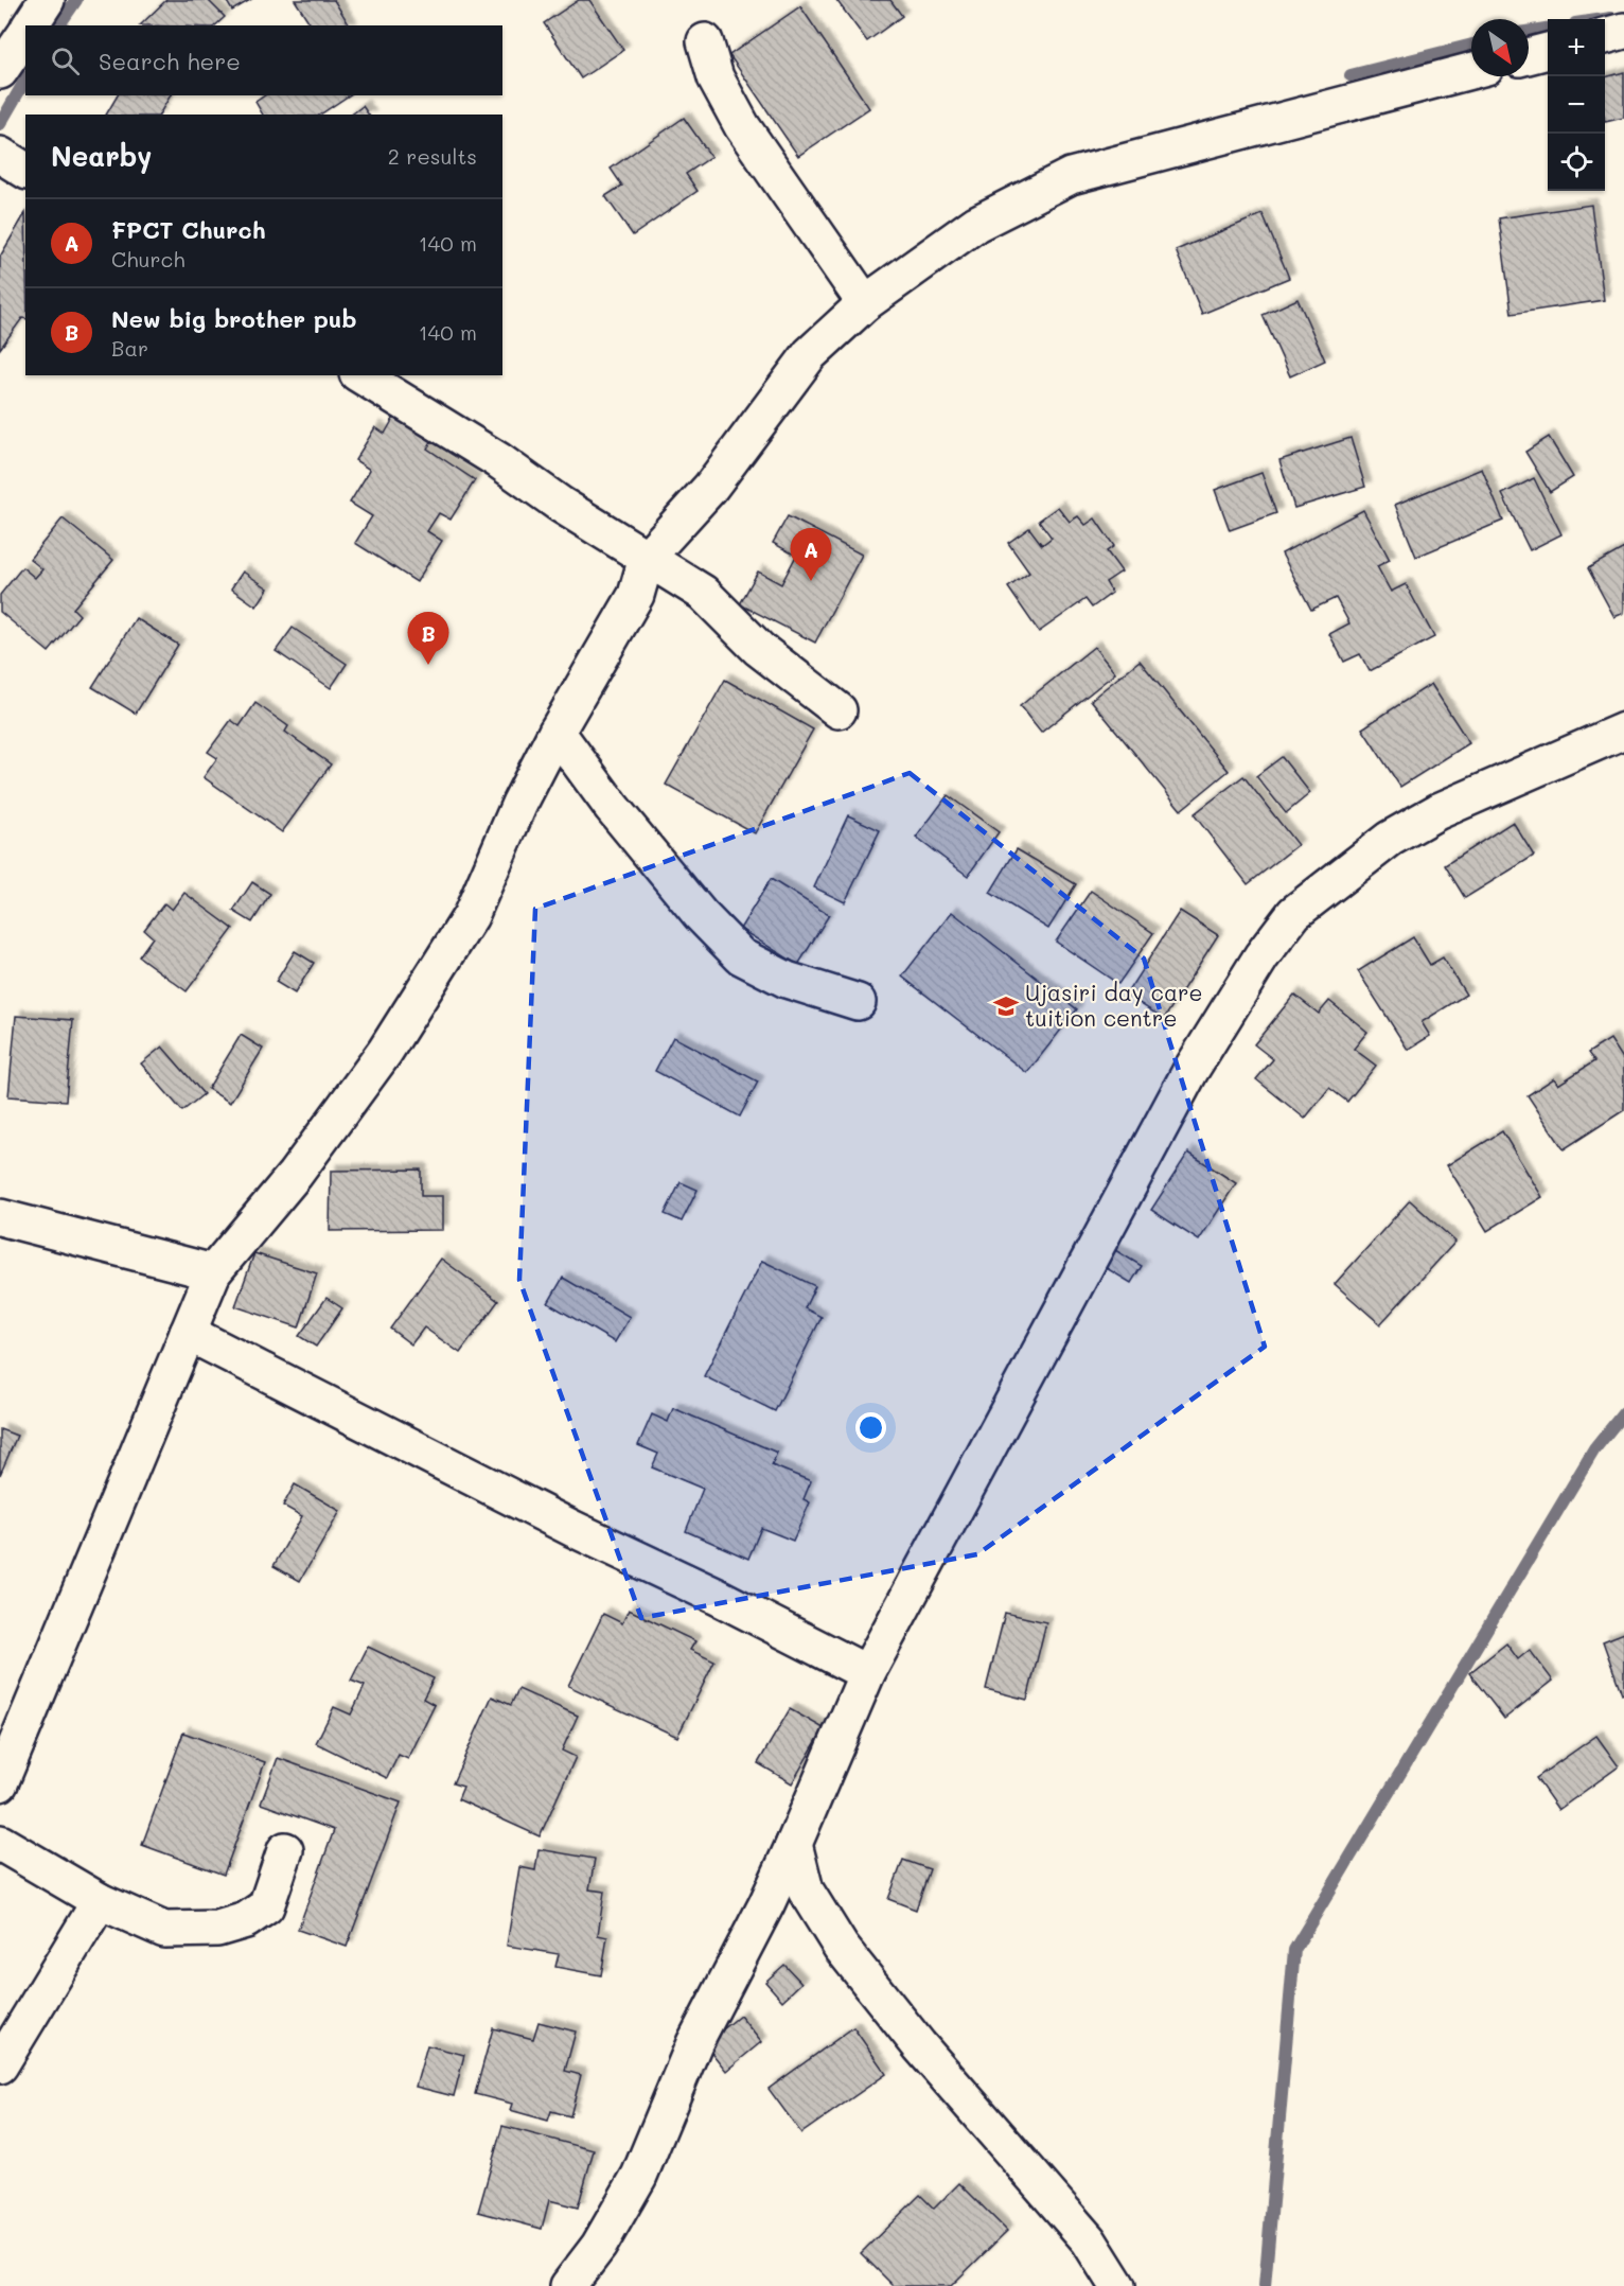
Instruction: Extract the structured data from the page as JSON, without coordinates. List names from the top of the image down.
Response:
{
  "places": {
    "school or university": ["Ujasiri day care tuition centre"]
  },
  "north": "bottom right",
  "page": {
    "map_buttons": ["+", "−"],
    "search": "Search here",
    "heading": ["Nearby", "2 results"],
    "list": [
      {
        "mark": "A",
        "name": "FPCT Church",
        "note": "Church",
        "value": "140 m"
      },
      {
        "mark": "B",
        "name": "New big brother pub",
        "note": "Bar",
        "value": "140 m"
      }
    ],
    "pins": ["A", "B"]
  }
}
